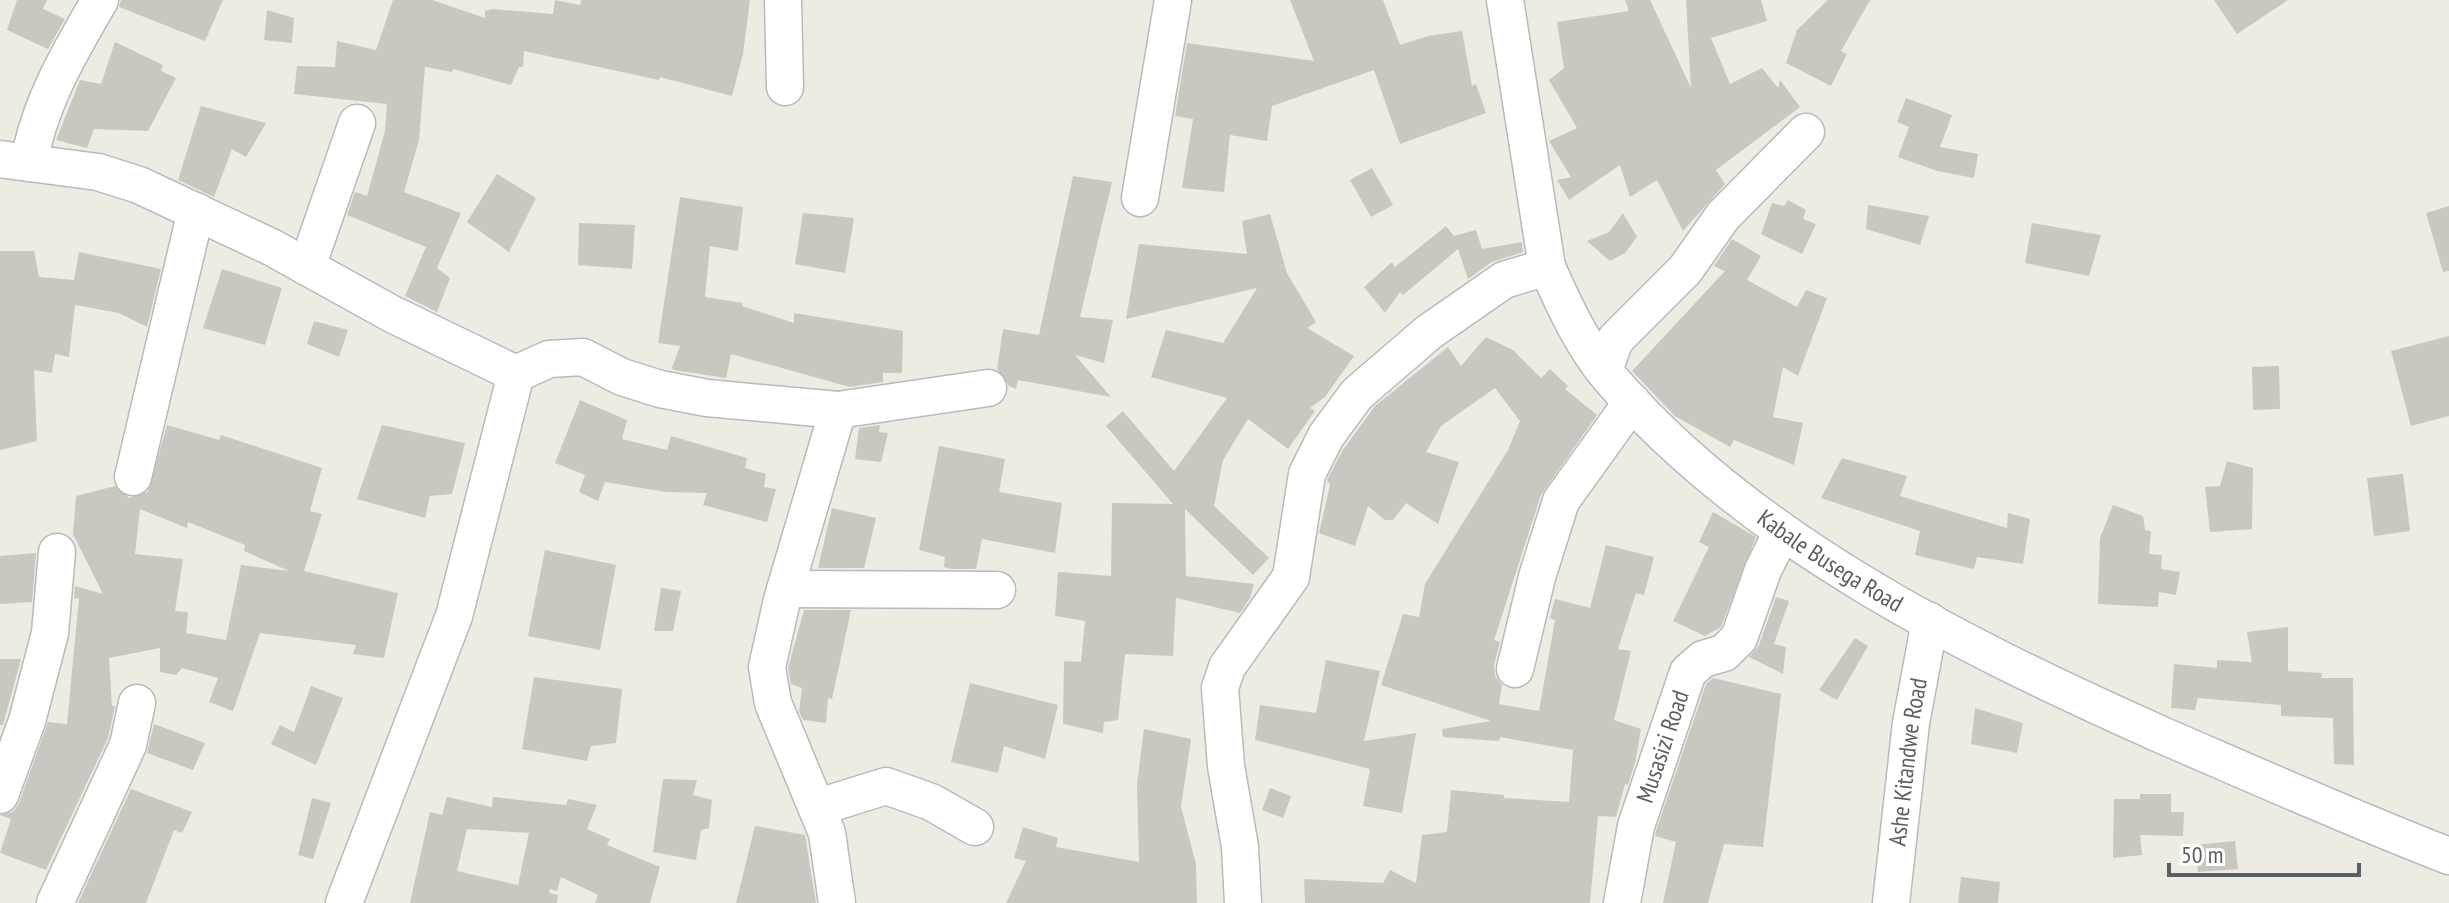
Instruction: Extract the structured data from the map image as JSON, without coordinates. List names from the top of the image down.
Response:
{
  "streets": {
    "street": ["Kabale Busega Road", "Musasizi Road", "Ashe Kitandwe Road"]
  },
  "crossings": [
    ["Kabale Busega Road", "Musasizi Road"],
    ["Kabale Busega Road", "Ashe Kitandwe Road"]
  ],
  "scale_bar": "50 m"
}
